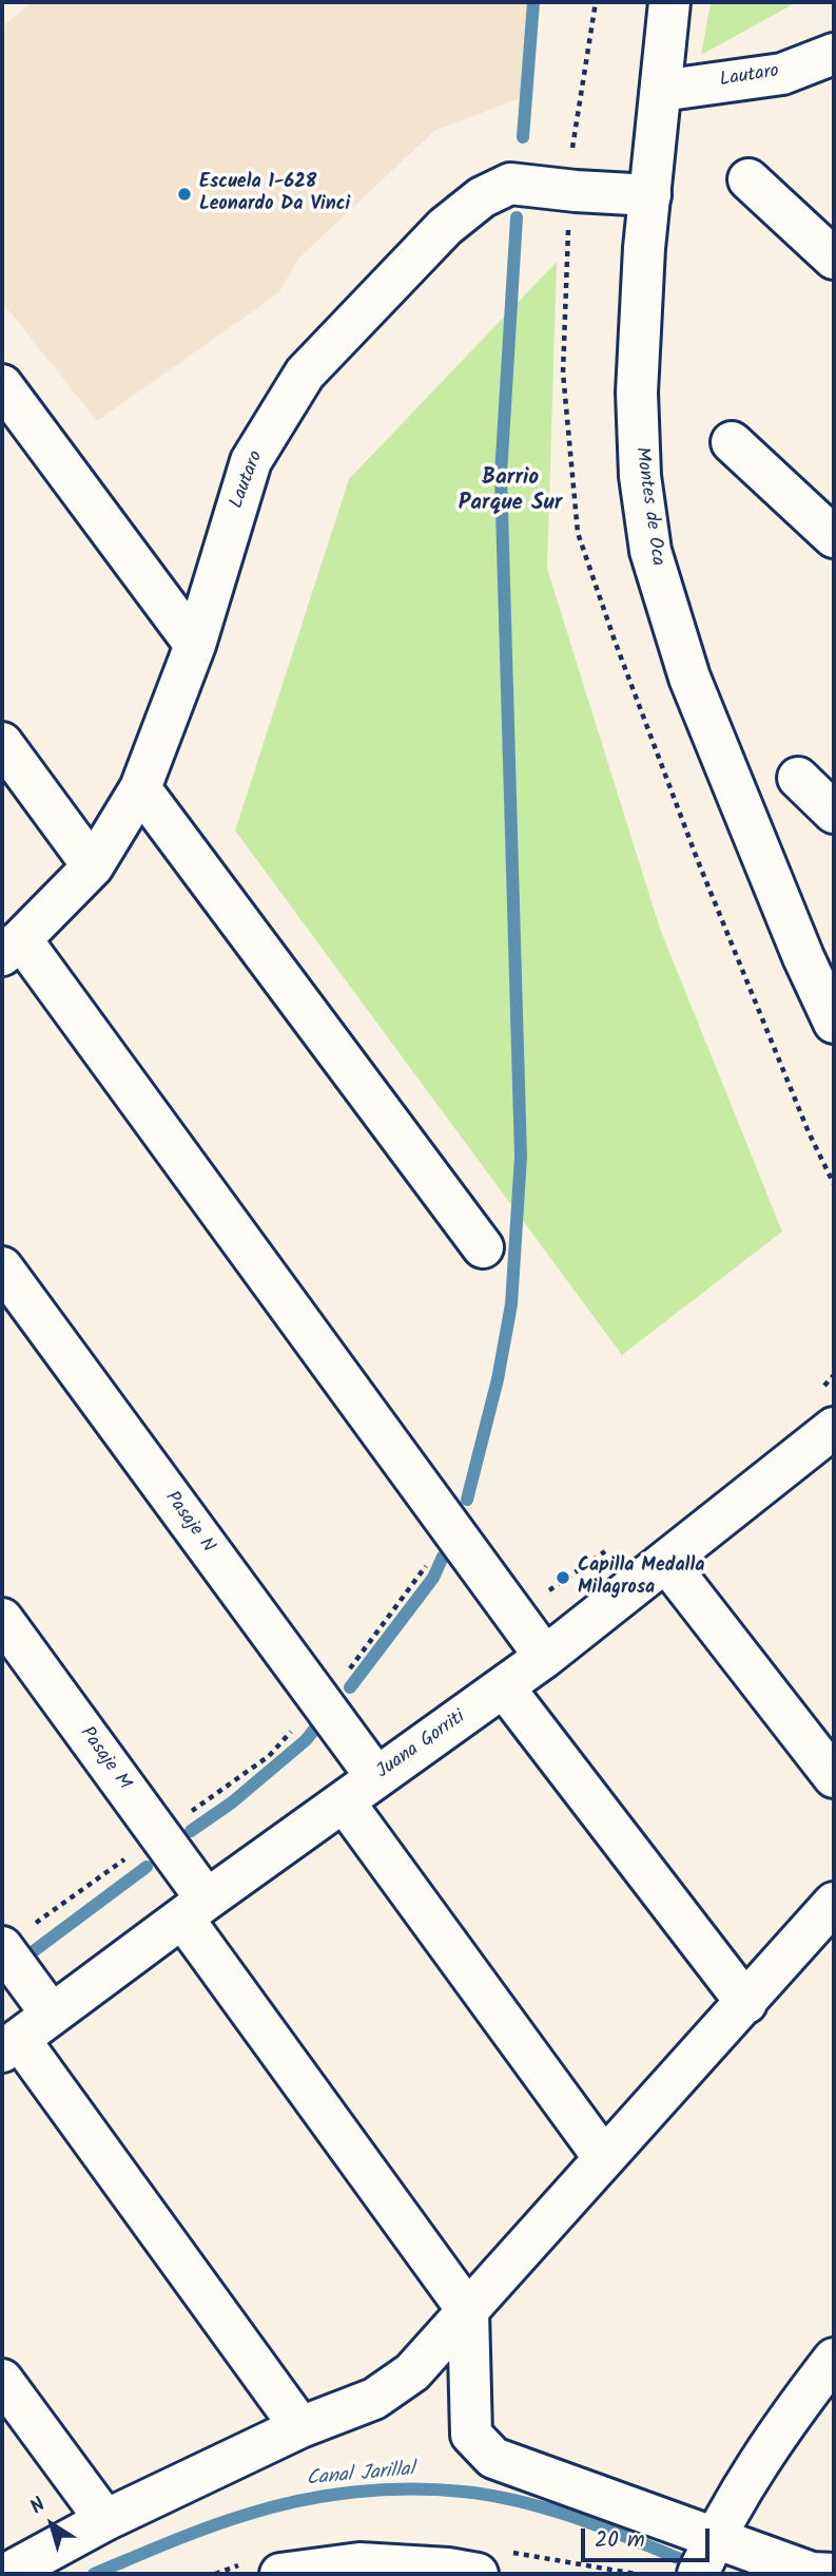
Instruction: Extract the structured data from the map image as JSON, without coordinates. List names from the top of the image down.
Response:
{
  "streets": {
    "street": [
      "Lautaro",
      "Montes de Oca",
      "Pasaje N",
      "Juana Gorriti",
      "Pasaje M"
    ]
  },
  "crossings": [
    ["Lautaro", "Montes de Oca"],
    ["Pasaje N", "Juana Gorriti"],
    ["Juana Gorriti", "Pasaje M"]
  ],
  "districts": ["Barrio Parque Sur"],
  "water": ["Canal Jarillal"],
  "places": ["Escuela 1-628 Leonardo Da Vinci", "Capilla Medalla Milagrosa"],
  "scale_bar": "20 m",
  "north": "top left"
}
